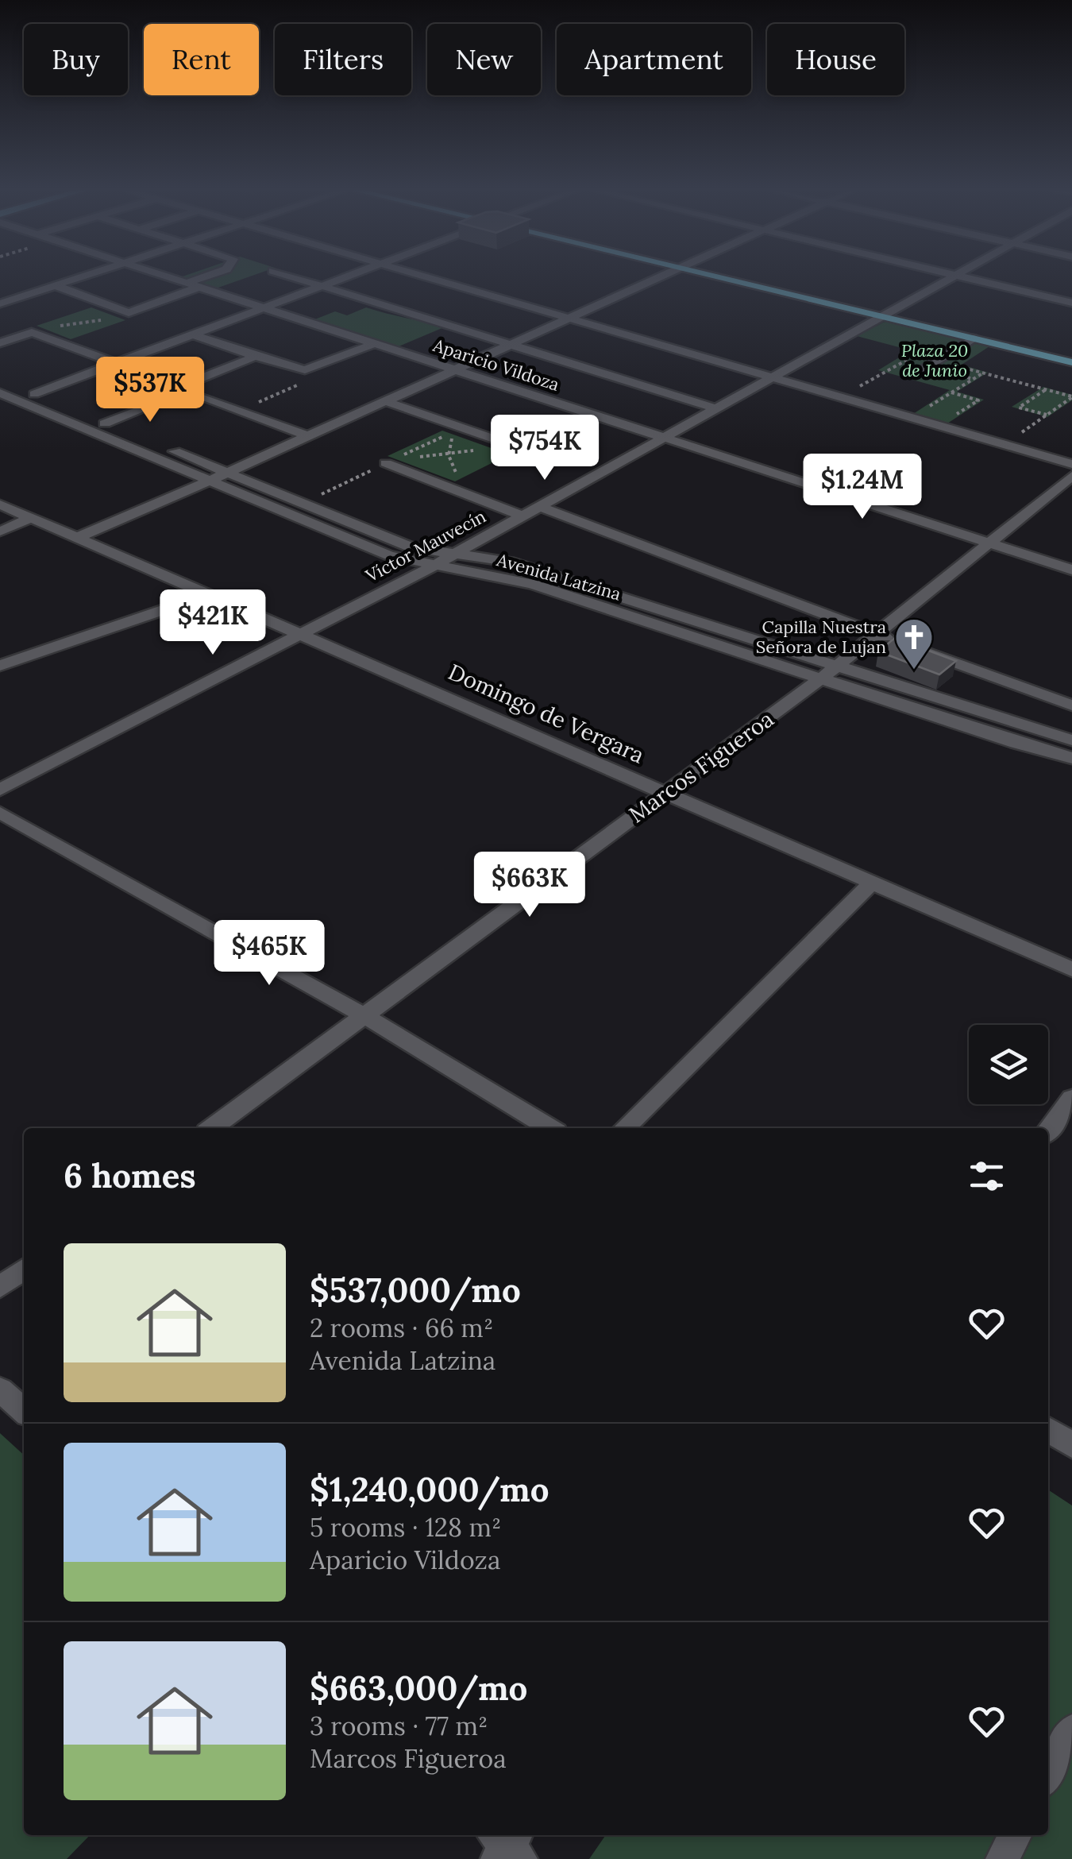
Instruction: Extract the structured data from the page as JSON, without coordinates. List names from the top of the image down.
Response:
{
  "streets": {
    "street": [
      "Aparicio Vildoza",
      "Víctor Mauvecín",
      "Avenida Latzina",
      "Domingo de Vergara",
      "Marcos Figueroa"
    ]
  },
  "crossings": [
    ["Aparicio Vildoza", "Víctor Mauvecín"],
    ["Aparicio Vildoza", "Marcos Figueroa"],
    ["Víctor Mauvecín", "Avenida Latzina"],
    ["Víctor Mauvecín", "Domingo de Vergara"],
    ["Avenida Latzina", "Marcos Figueroa"],
    ["Domingo de Vergara", "Marcos Figueroa"]
  ],
  "parks": ["Plaza 20 de Junio"],
  "places": {
    "church": ["Capilla Nuestra Señora de Lujan"]
  },
  "page": {
    "chip": [
      "Buy",
      "Rent",
      "Filters",
      "New",
      "Apartment",
      "House"
    ],
    "price": [
      "$537K",
      "$754K",
      "$1.24M",
      "$421K",
      "$663K",
      "$465K"
    ],
    "heading": "6 homes",
    "list": [
      {
        "name": "$537,000/mo",
        "note": "2 rooms · 66 m² · Avenida Latzina"
      },
      {
        "name": "$1,240,000/mo",
        "note": "5 rooms · 128 m² · Aparicio Vildoza"
      },
      {
        "name": "$663,000/mo",
        "note": "3 rooms · 77 m² · Marcos Figueroa"
      }
    ]
  }
}
